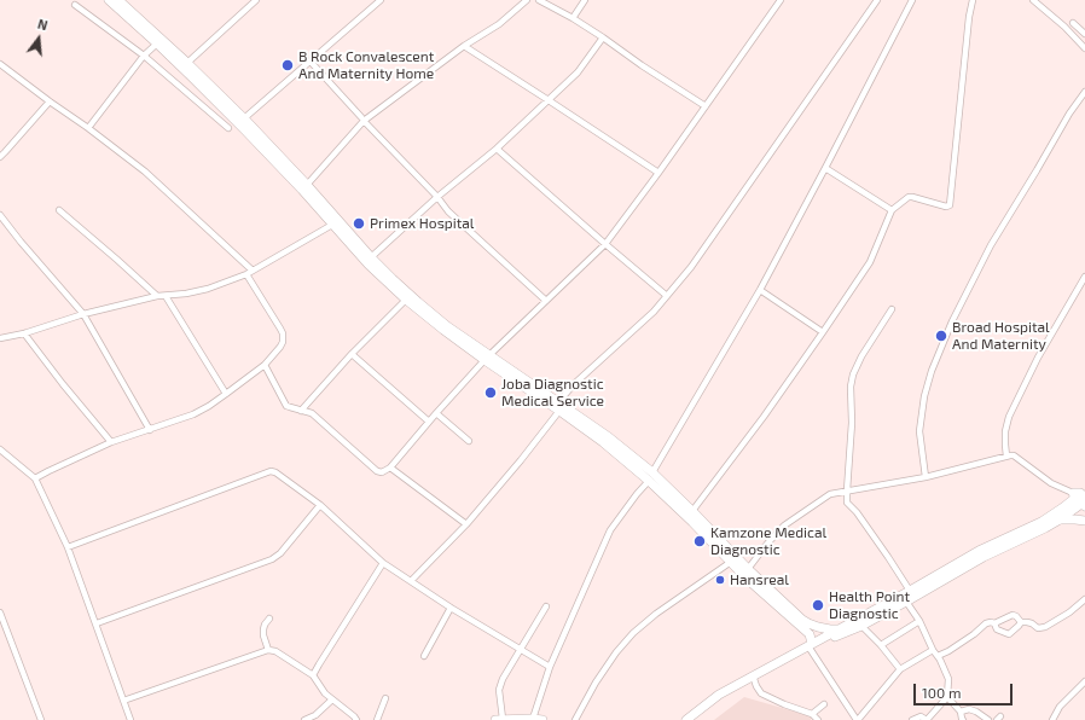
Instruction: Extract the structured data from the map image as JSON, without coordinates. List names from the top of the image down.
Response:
{
  "places": [
    "B Rock Convalescent And Maternity Home",
    "Primex Hospital",
    "Broad Hospital And Maternity",
    "Joba Diagnostic Medical Service",
    "Kamzone Medical Diagnostic",
    "Hansreal",
    "Health Point Diagnostic"
  ],
  "scale_bar": "100 m",
  "north": "top"
}
